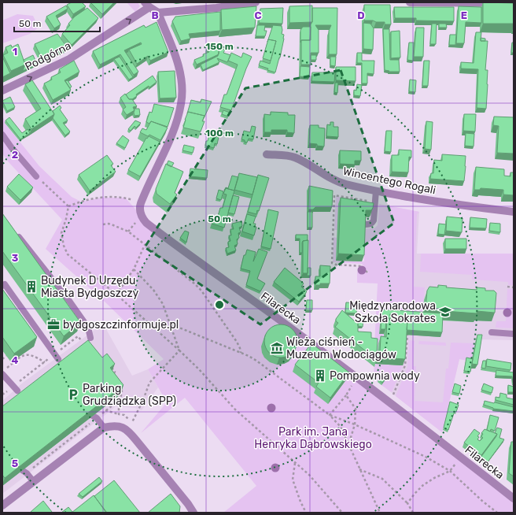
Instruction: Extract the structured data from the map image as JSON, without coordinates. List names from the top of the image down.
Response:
{
  "streets": {
    "street": ["Podgórna", "Wincentego Rogali", "Filarecka"]
  },
  "one_way": ["Podgórna"],
  "parks": ["Park im. Jana Henryka Dąbrowskiego"],
  "places": {
    "building": ["Budynek D Urzędu Miasta Bydgoszczy", "Pompownia wody"],
    "school or university": ["Międzynarodowa Szkoła Sokrates"],
    "office": ["bydgoszczinformuje.pl"],
    "museum": ["Wieża ciśnień - Muzeum Wodociągów"],
    "parking": ["Parking Grudziądzka (SPP)"]
  },
  "scale_bar": "50 m",
  "grid": {
    "columns": [
      "B",
      "C",
      "D",
      "E"
    ],
    "rows": [
      "1",
      "2",
      "3",
      "4",
      "5"
    ]
  },
  "rings": ["150 m", "100 m", "50 m"]
}
